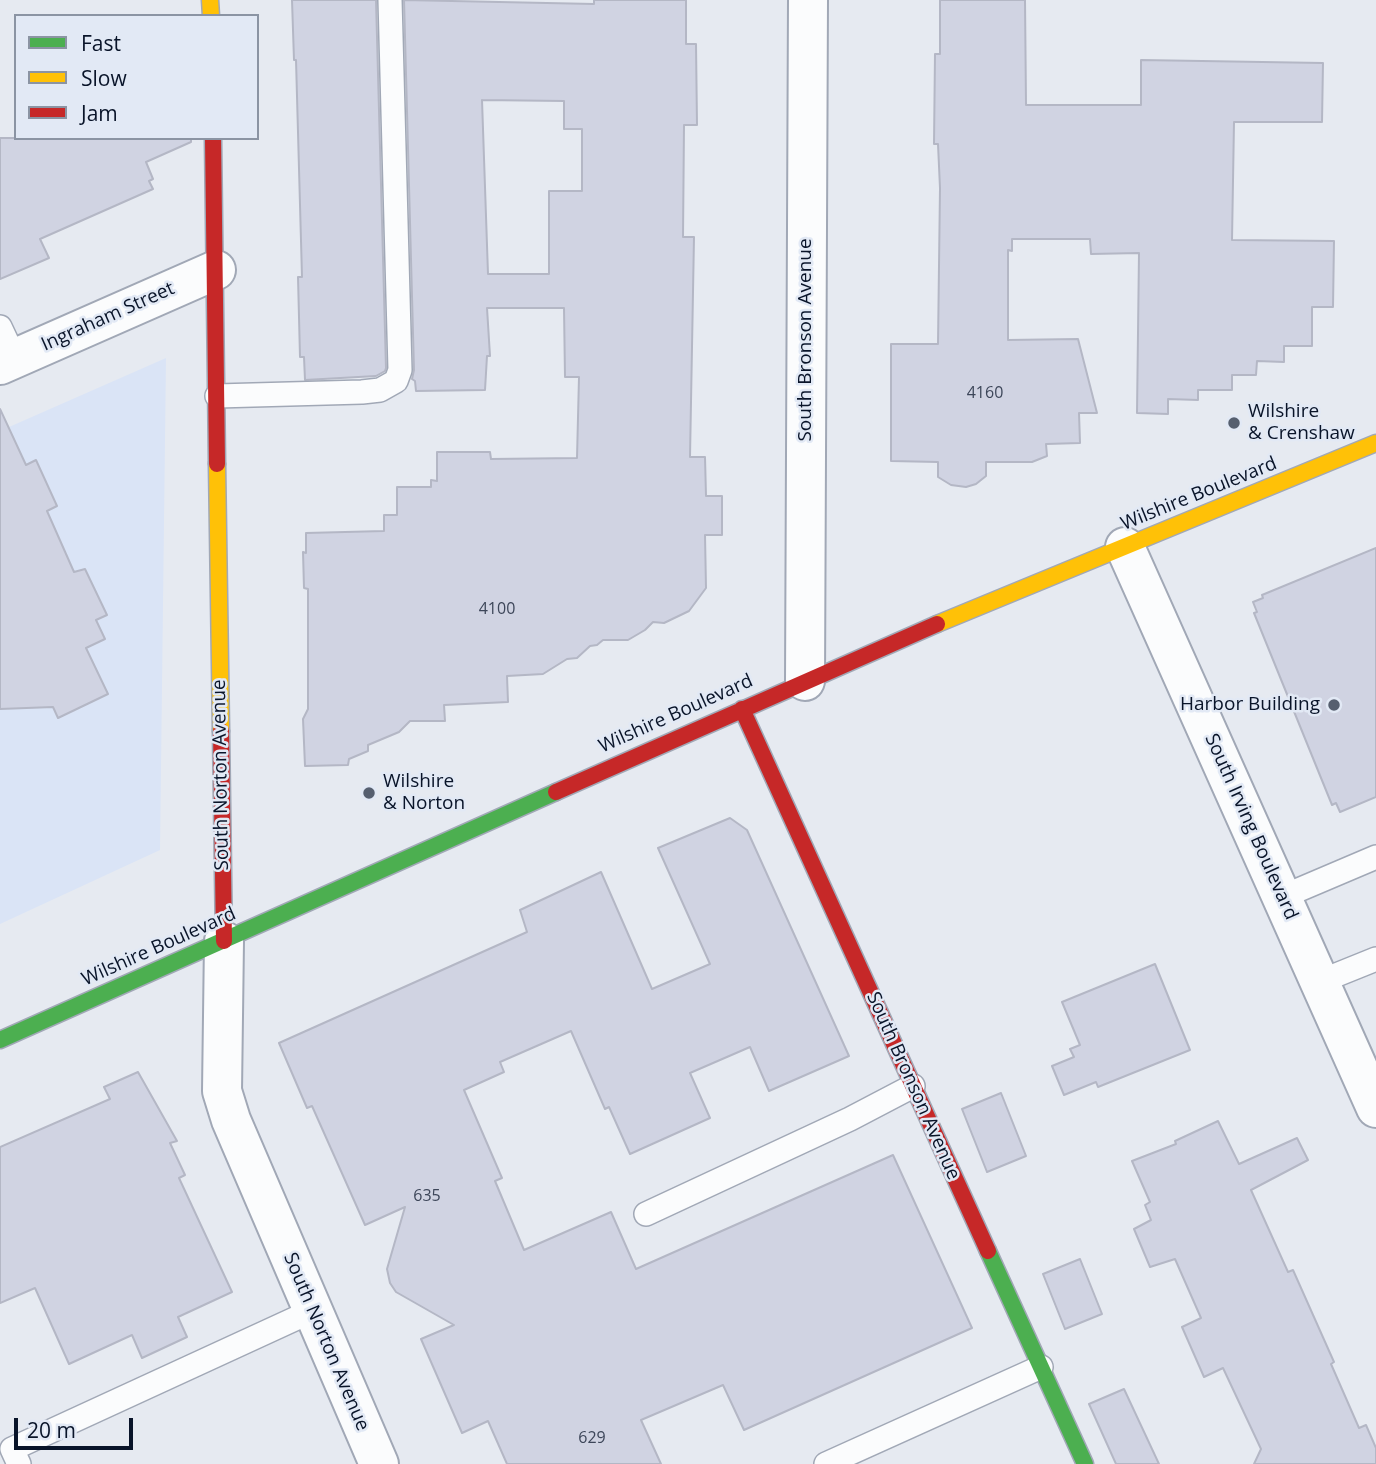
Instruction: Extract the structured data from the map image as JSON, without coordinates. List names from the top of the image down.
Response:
{
  "streets": {
    "street": [
      "Ingraham Street",
      "South Bronson Avenue",
      "Wilshire Boulevard",
      "South Norton Avenue",
      "South Irving Boulevard"
    ]
  },
  "crossings": [
    ["Ingraham Street", "South Norton Avenue"],
    ["South Bronson Avenue", "Wilshire Boulevard"],
    ["Wilshire Boulevard", "South Norton Avenue"],
    ["Wilshire Boulevard", "South Irving Boulevard"]
  ],
  "places": ["Wilshire & Crenshaw", "Harbor Building", "Wilshire & Norton"],
  "house_numbers": [
    "4160",
    "4100",
    "635",
    "629"
  ],
  "legend": ["Fast", "Slow", "Jam"],
  "scale_bar": "20 m"
}
